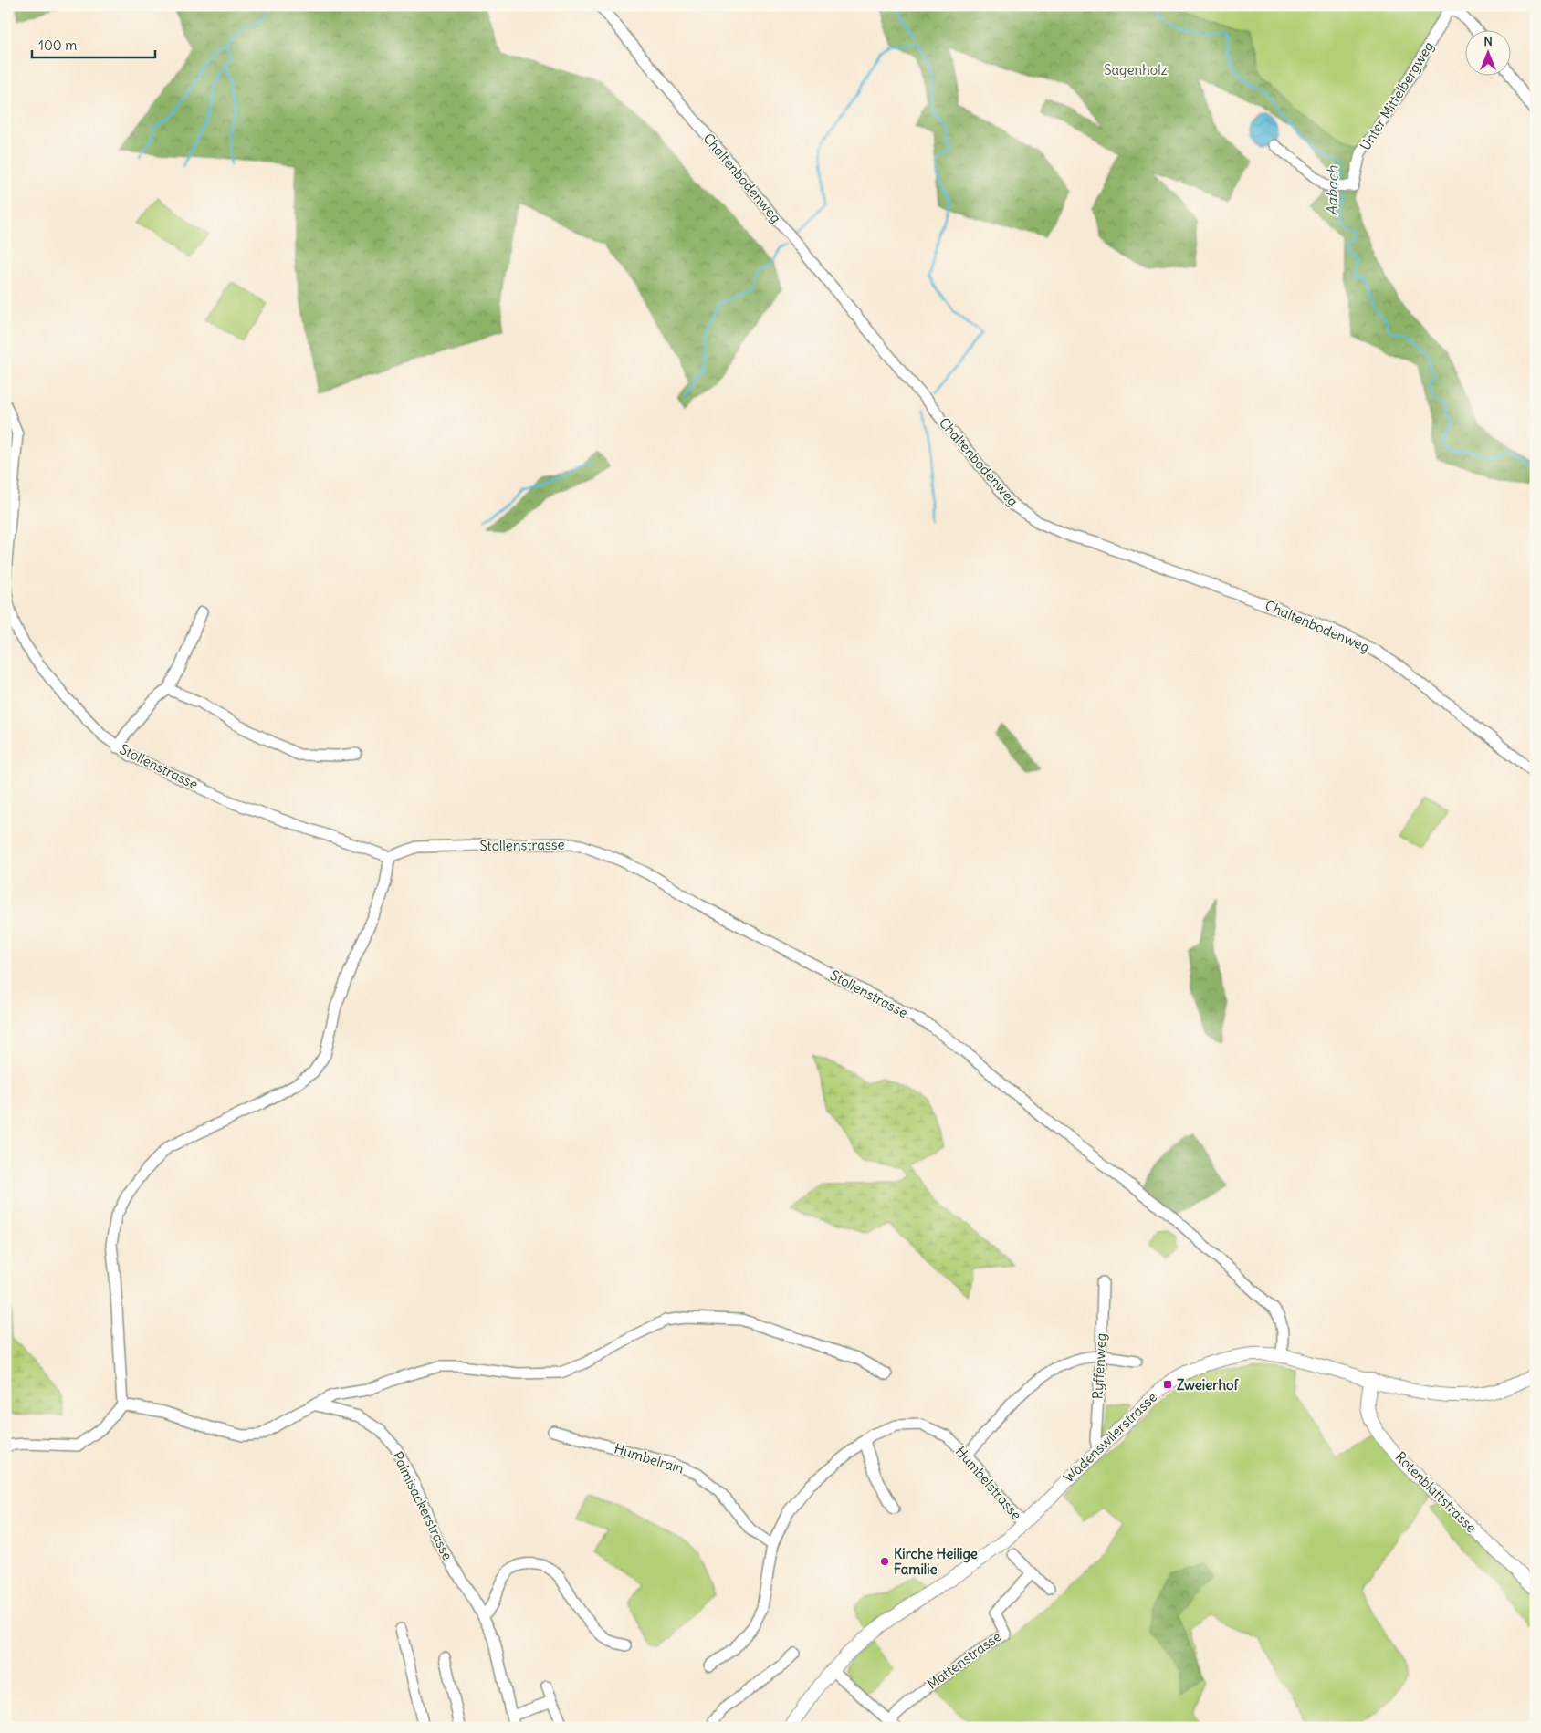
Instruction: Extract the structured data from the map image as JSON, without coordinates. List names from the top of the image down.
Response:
{
  "streets": {
    "street": [
      "Unter Mittelbergweg",
      "Chaltenbodenweg",
      "Stollenstrasse",
      "Ryffenweg",
      "Wädenswilerstrasse",
      "Humbelrain",
      "Humbelstrasse",
      "Rotenblattstrasse",
      "Palmisackerstrasse",
      "Mattenstrasse"
    ]
  },
  "crossings": [
    ["Stollenstrasse", "Wädenswilerstrasse"],
    ["Ryffenweg", "Wädenswilerstrasse"],
    ["Wädenswilerstrasse", "Humbelstrasse"],
    ["Wädenswilerstrasse", "Rotenblattstrasse"],
    ["Humbelrain", "Humbelstrasse"]
  ],
  "water": ["Aabach"],
  "parks": ["Sagenholz"],
  "places": {
    "transit": ["Zweierhof"],
    "other": ["Kirche Heilige Familie"]
  },
  "scale_bar": "100 m",
  "north": "top"
}
